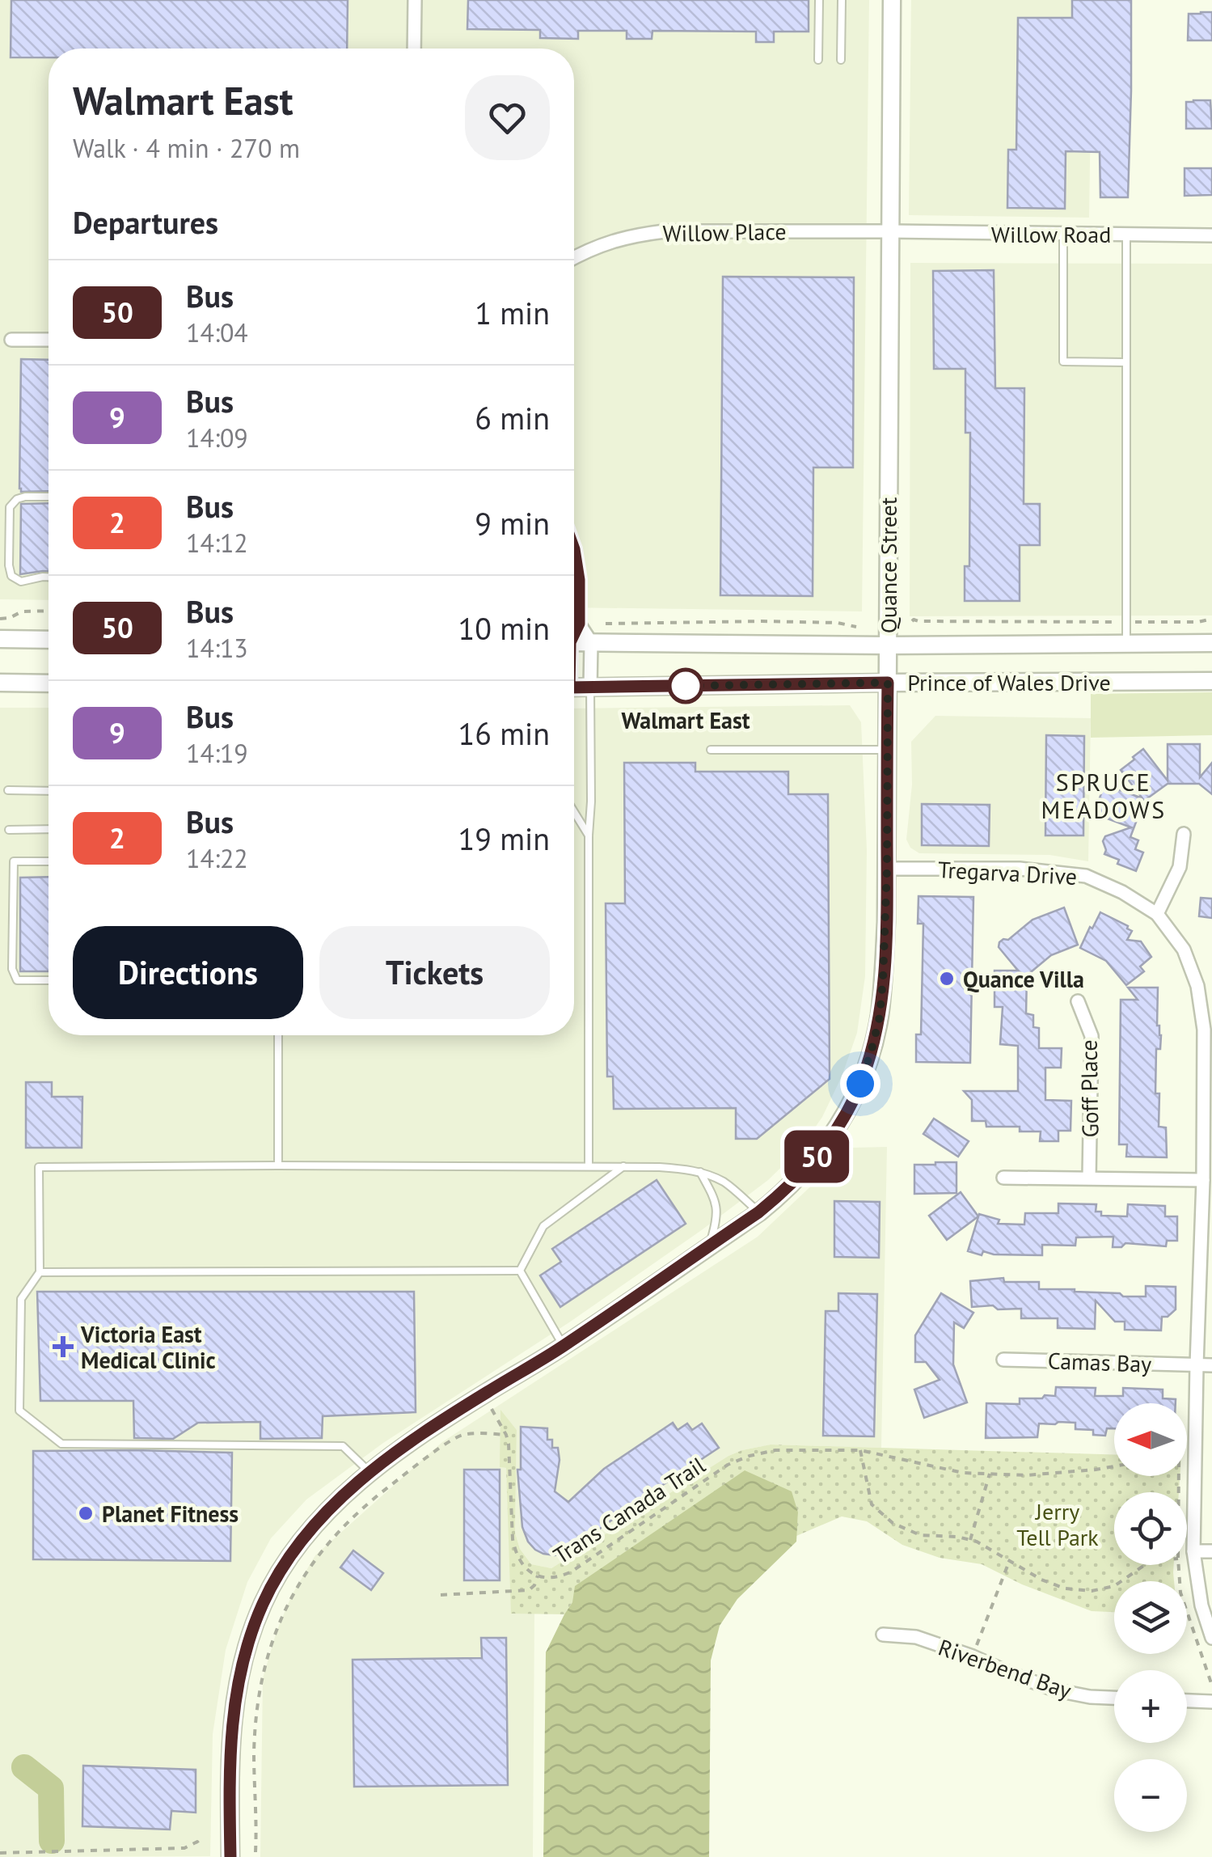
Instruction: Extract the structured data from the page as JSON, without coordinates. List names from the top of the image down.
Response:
{
  "streets": {
    "street": [
      "Willow Place",
      "Willow Road",
      "Quance Street",
      "Prince of Wales Drive",
      "Tregarva Drive",
      "Goff Place",
      "Camas Bay",
      "Riverbend Bay"
    ],
    "path": ["Trans Canada Trail"]
  },
  "crossings": [
    ["Willow Place", "Willow Road"],
    ["Willow Place", "Quance Street"],
    ["Willow Road", "Quance Street"],
    ["Quance Street", "Prince of Wales Drive"],
    ["Quance Street", "Tregarva Drive"],
    ["Tregarva Drive", "Camas Bay"]
  ],
  "districts": ["SPRUCE MEADOWS"],
  "parks": ["Jerry Tell Park"],
  "places": {
    "other": ["Walmart East", "Quance Villa", "Planet Fitness"],
    "health": ["Victoria East Medical Clinic"]
  },
  "lines": ["bus line 50"],
  "north": "left",
  "page": {
    "on_map": "50",
    "heading": [
      ["Walmart East", "Walk · 4 min · 270 m"],
      "Departures"
    ],
    "list": [
      {
        "mark": "50",
        "name": "Bus",
        "note": "14:04",
        "value": "1 min"
      },
      {
        "mark": "9",
        "name": "Bus",
        "note": "14:09",
        "value": "6 min"
      },
      {
        "mark": "2",
        "name": "Bus",
        "note": "14:12",
        "value": "9 min"
      },
      {
        "mark": "50",
        "name": "Bus",
        "note": "14:13",
        "value": "10 min"
      },
      {
        "mark": "9",
        "name": "Bus",
        "note": "14:19",
        "value": "16 min"
      },
      {
        "mark": "2",
        "name": "Bus",
        "note": "14:22",
        "value": "19 min"
      }
    ],
    "buttons": ["Directions", "Tickets"],
    "map_buttons": ["+", "−"]
  }
}
